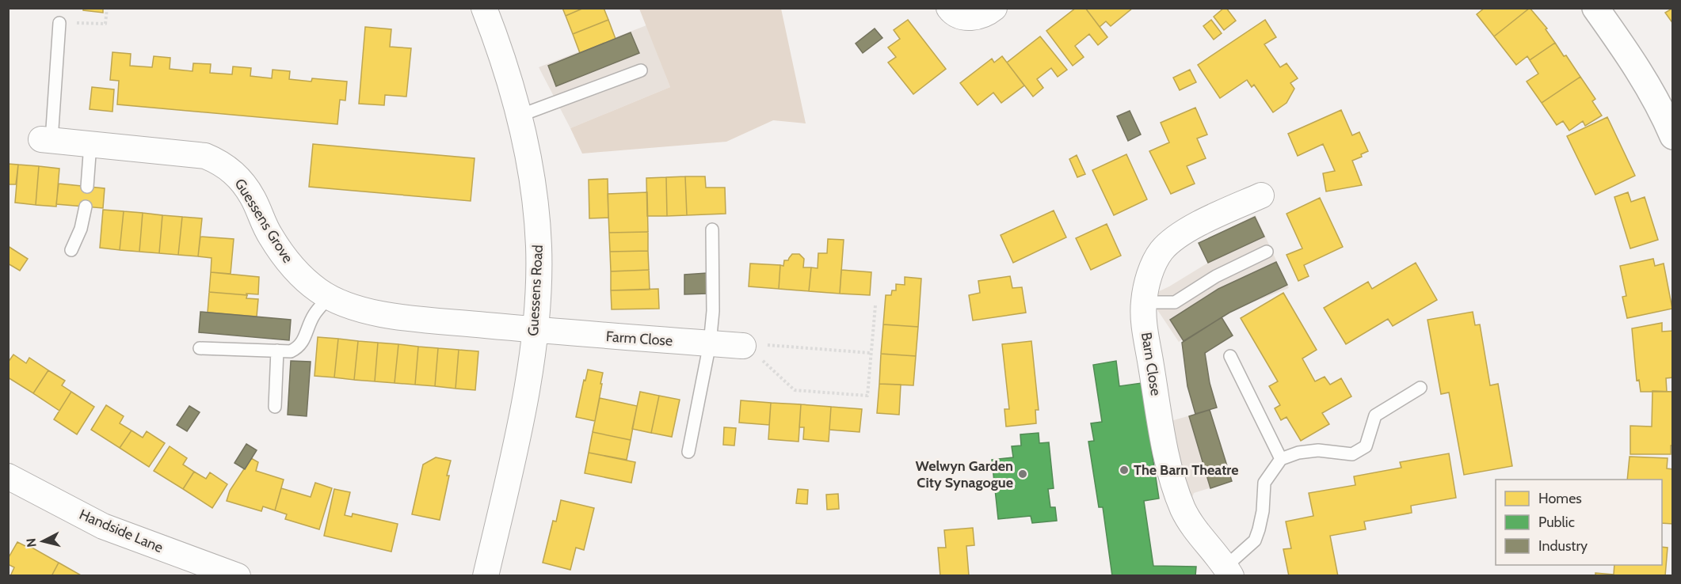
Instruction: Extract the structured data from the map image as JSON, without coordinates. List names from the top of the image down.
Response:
{
  "streets": {
    "street": [
      "Guessens Grove",
      "Guessens Road",
      "Farm Close",
      "Barn Close",
      "Handside Lane"
    ]
  },
  "crossings": [
    ["Guessens Grove", "Guessens Road"],
    ["Guessens Grove", "Farm Close"],
    ["Guessens Road", "Farm Close"]
  ],
  "places": ["The Barn Theatre", "Welwyn Garden City Synagogue"],
  "legend": ["Homes", "Public", "Industry"],
  "north": "left"
}
